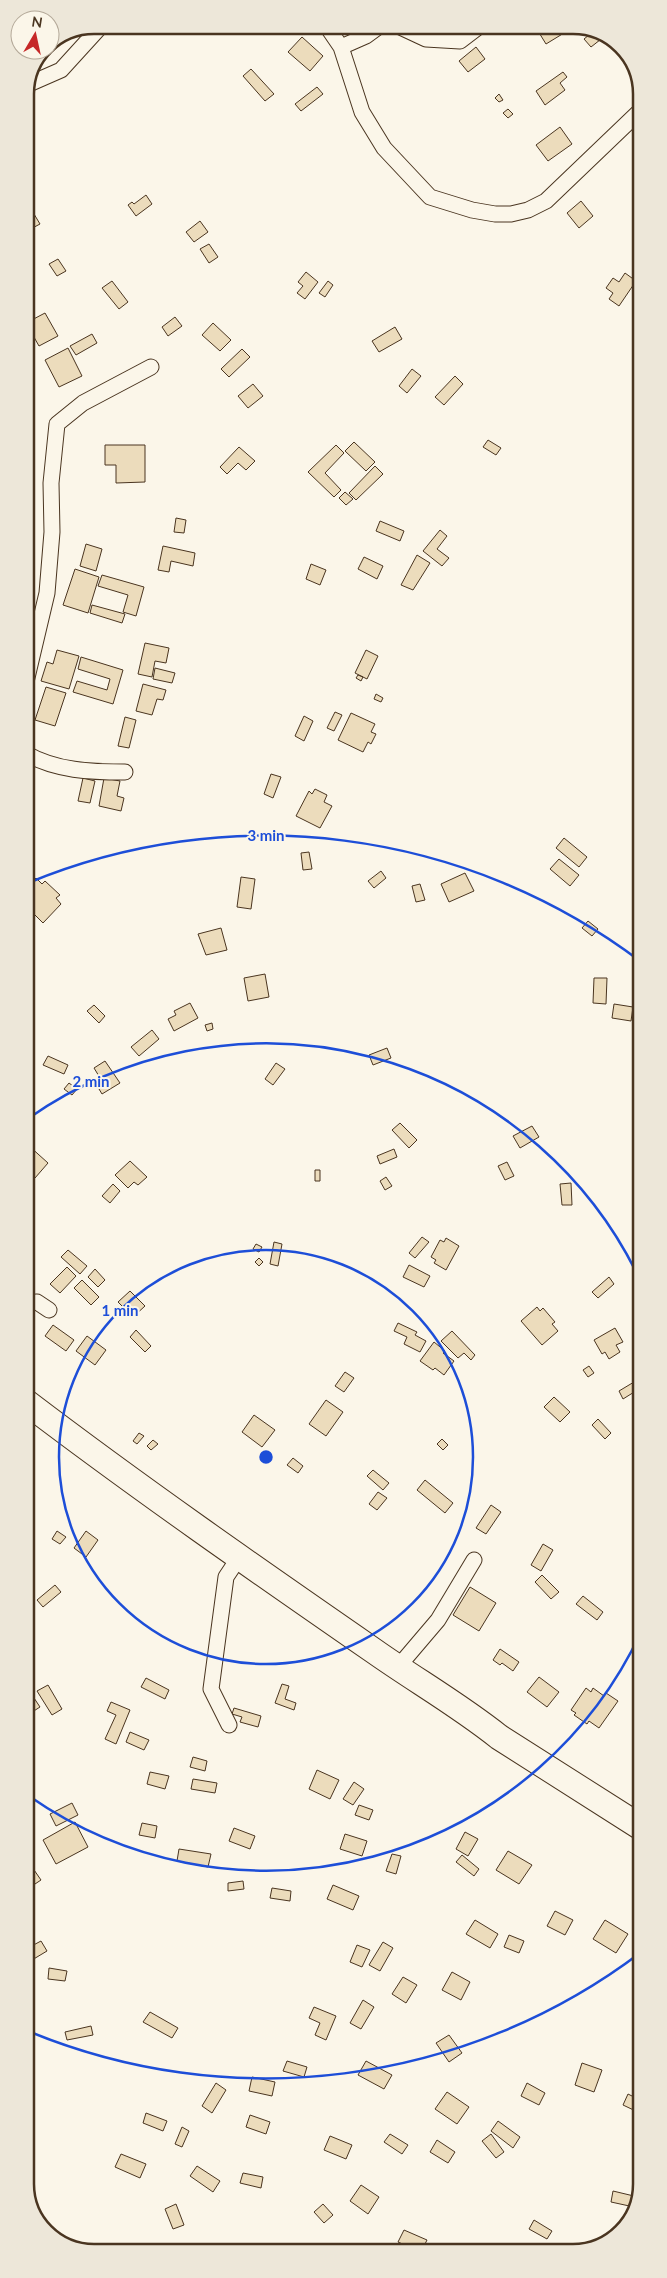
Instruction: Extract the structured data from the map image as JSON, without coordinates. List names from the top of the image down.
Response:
{
  "north": "top",
  "rings": ["3 min", "2 min", "1 min"]
}
